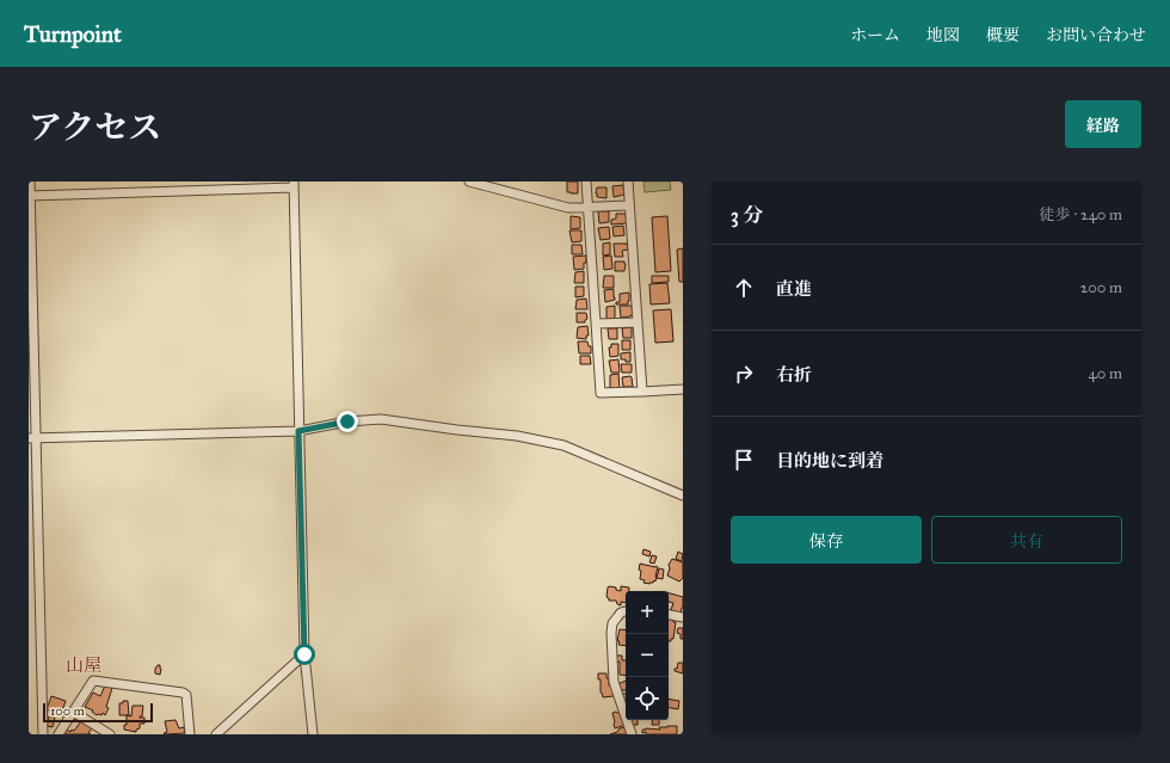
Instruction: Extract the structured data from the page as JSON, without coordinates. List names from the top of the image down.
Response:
{
  "districts": ["山屋"],
  "scale_bar": "100 m",
  "page": {
    "header": "Turnpoint",
    "nav": [
      "ホーム",
      "地図",
      "概要",
      "お問い合わせ"
    ],
    "title": "アクセス",
    "buttons": [
      "経路",
      ["保存", "共有"]
    ],
    "heading": ["3 分", "徒歩 · 240 m"],
    "list": [
      ["直進", "200 m"],
      ["右折", "40 m"],
      "目的地に到着"
    ],
    "map_buttons": ["+", "−"],
    "scale": "100 m"
  }
}
